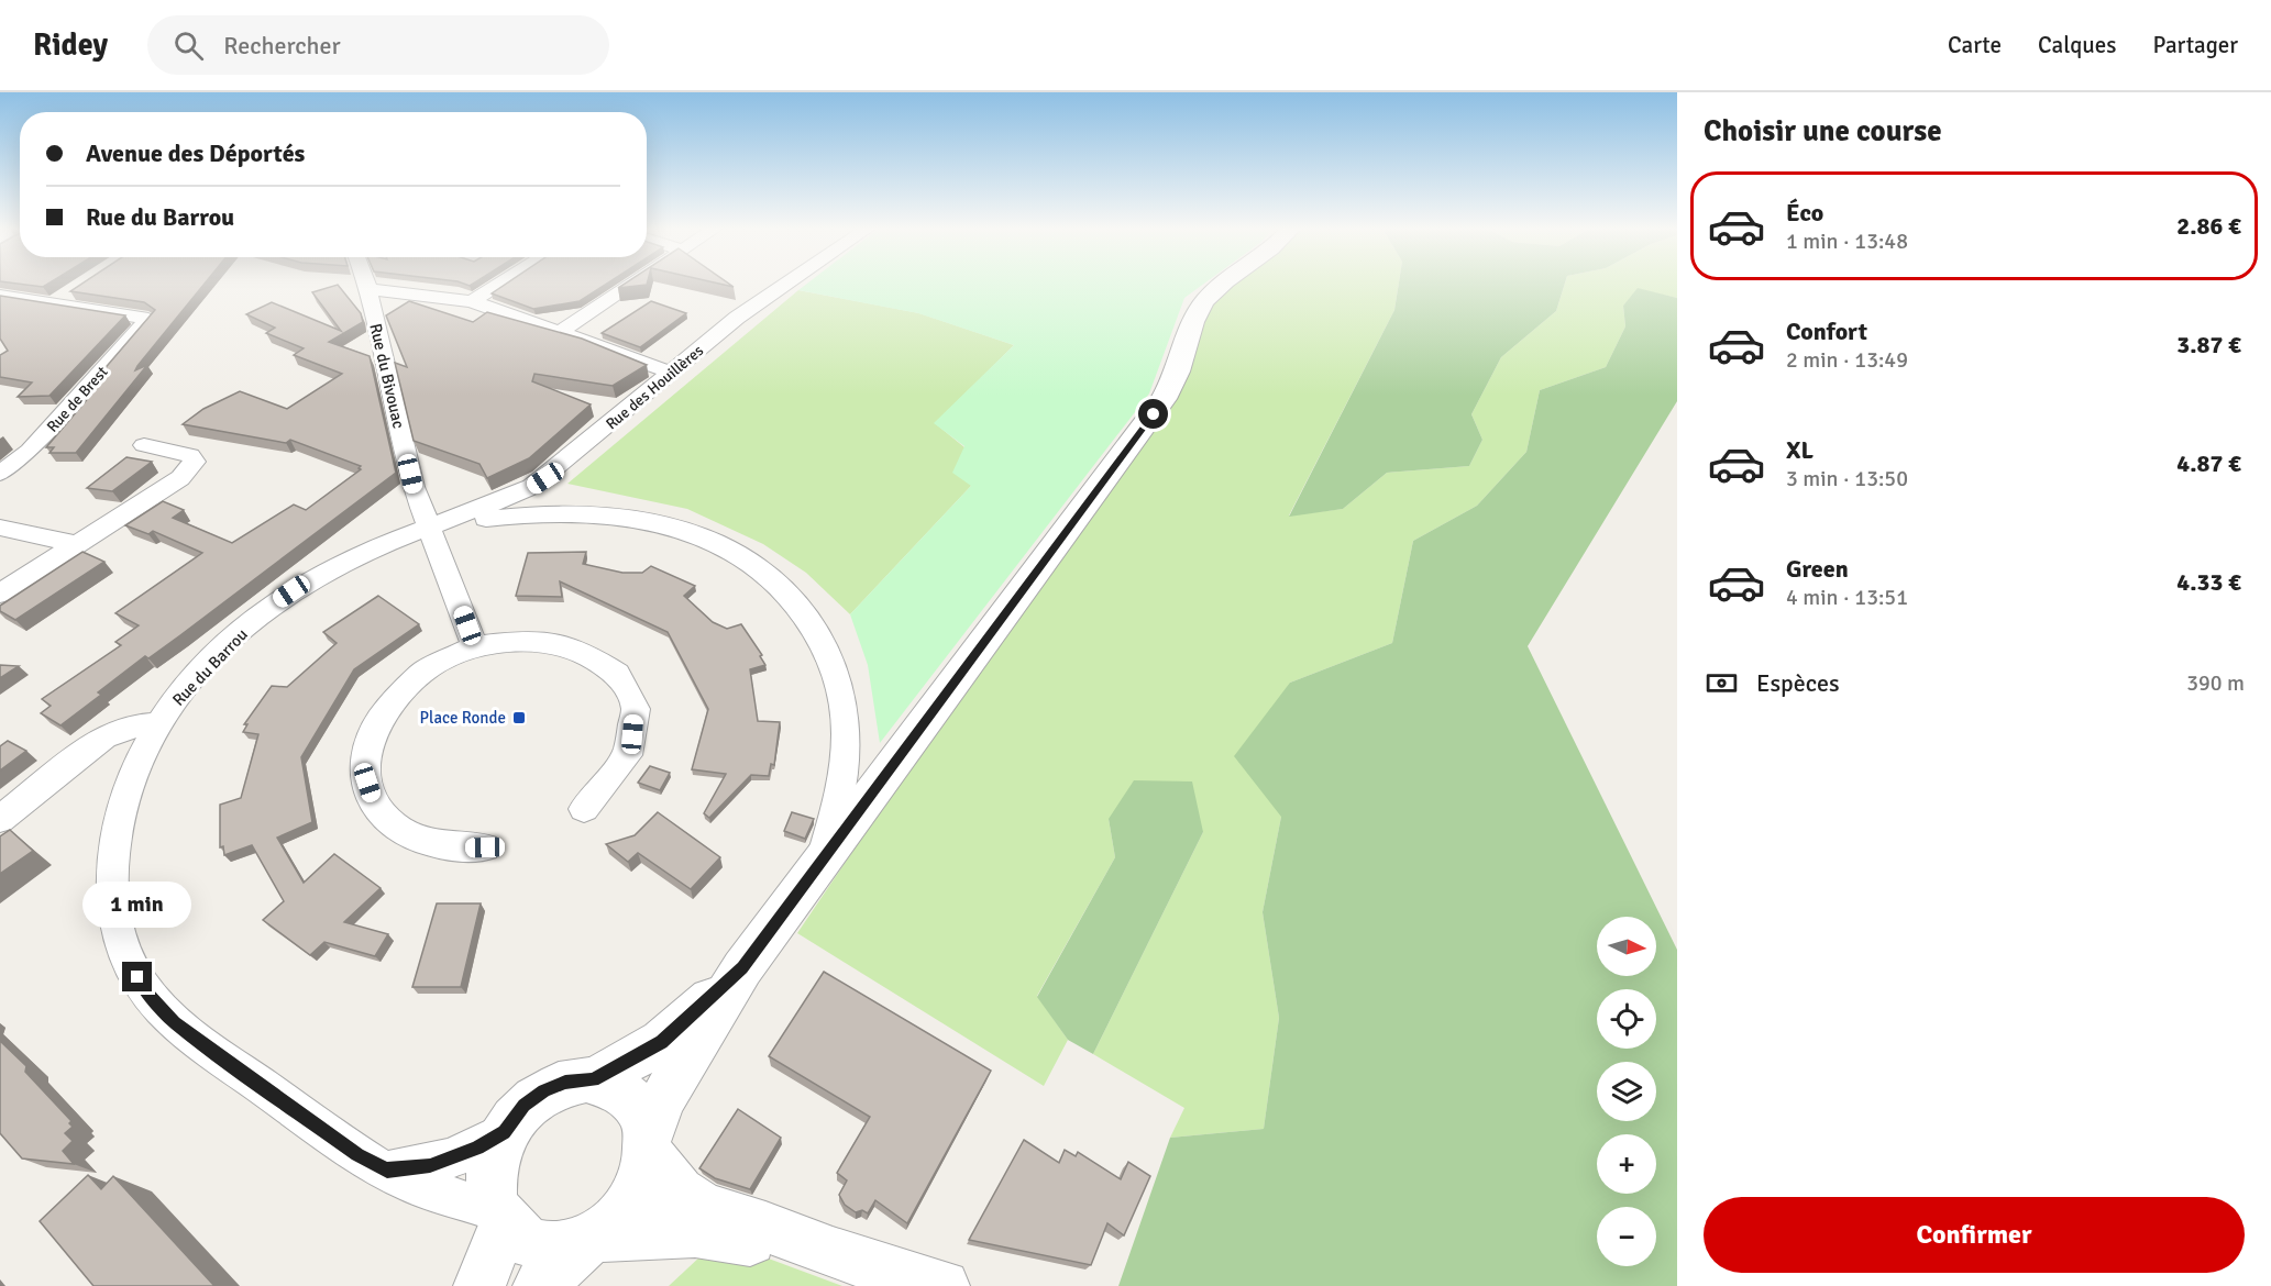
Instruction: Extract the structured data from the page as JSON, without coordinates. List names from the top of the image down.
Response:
{
  "streets": {
    "street": [
      "Rue du Bivouac",
      "Rue des Houillères",
      "Rue de Brest",
      "Rue du Barrou"
    ]
  },
  "crossings": [
    ["Rue du Bivouac", "Rue des Houillères"],
    ["Rue du Bivouac", "Rue du Barrou"],
    ["Rue des Houillères", "Rue du Barrou"]
  ],
  "places": {
    "transit": ["Place Ronde"]
  },
  "north": "right",
  "page": {
    "header": "Ridey",
    "search": "Rechercher",
    "nav": ["Carte", "Calques", "Partager"],
    "heading": "Choisir une course",
    "banner": ["Avenue des Déportés", "Rue du Barrou"],
    "list": [
      {
        "name": "Éco",
        "note": "1 min · 13:48",
        "value": "2.86 €"
      },
      {
        "name": "Confort",
        "note": "2 min · 13:49",
        "value": "3.87 €"
      },
      {
        "name": "XL",
        "note": "3 min · 13:50",
        "value": "4.87 €"
      },
      {
        "name": "Green",
        "note": "4 min · 13:51",
        "value": "4.33 €"
      }
    ],
    "pay": ["Espèces", "390 m"],
    "bubble": "1 min",
    "map_buttons": ["+", "−"],
    "buttons": "Confirmer"
  }
}
